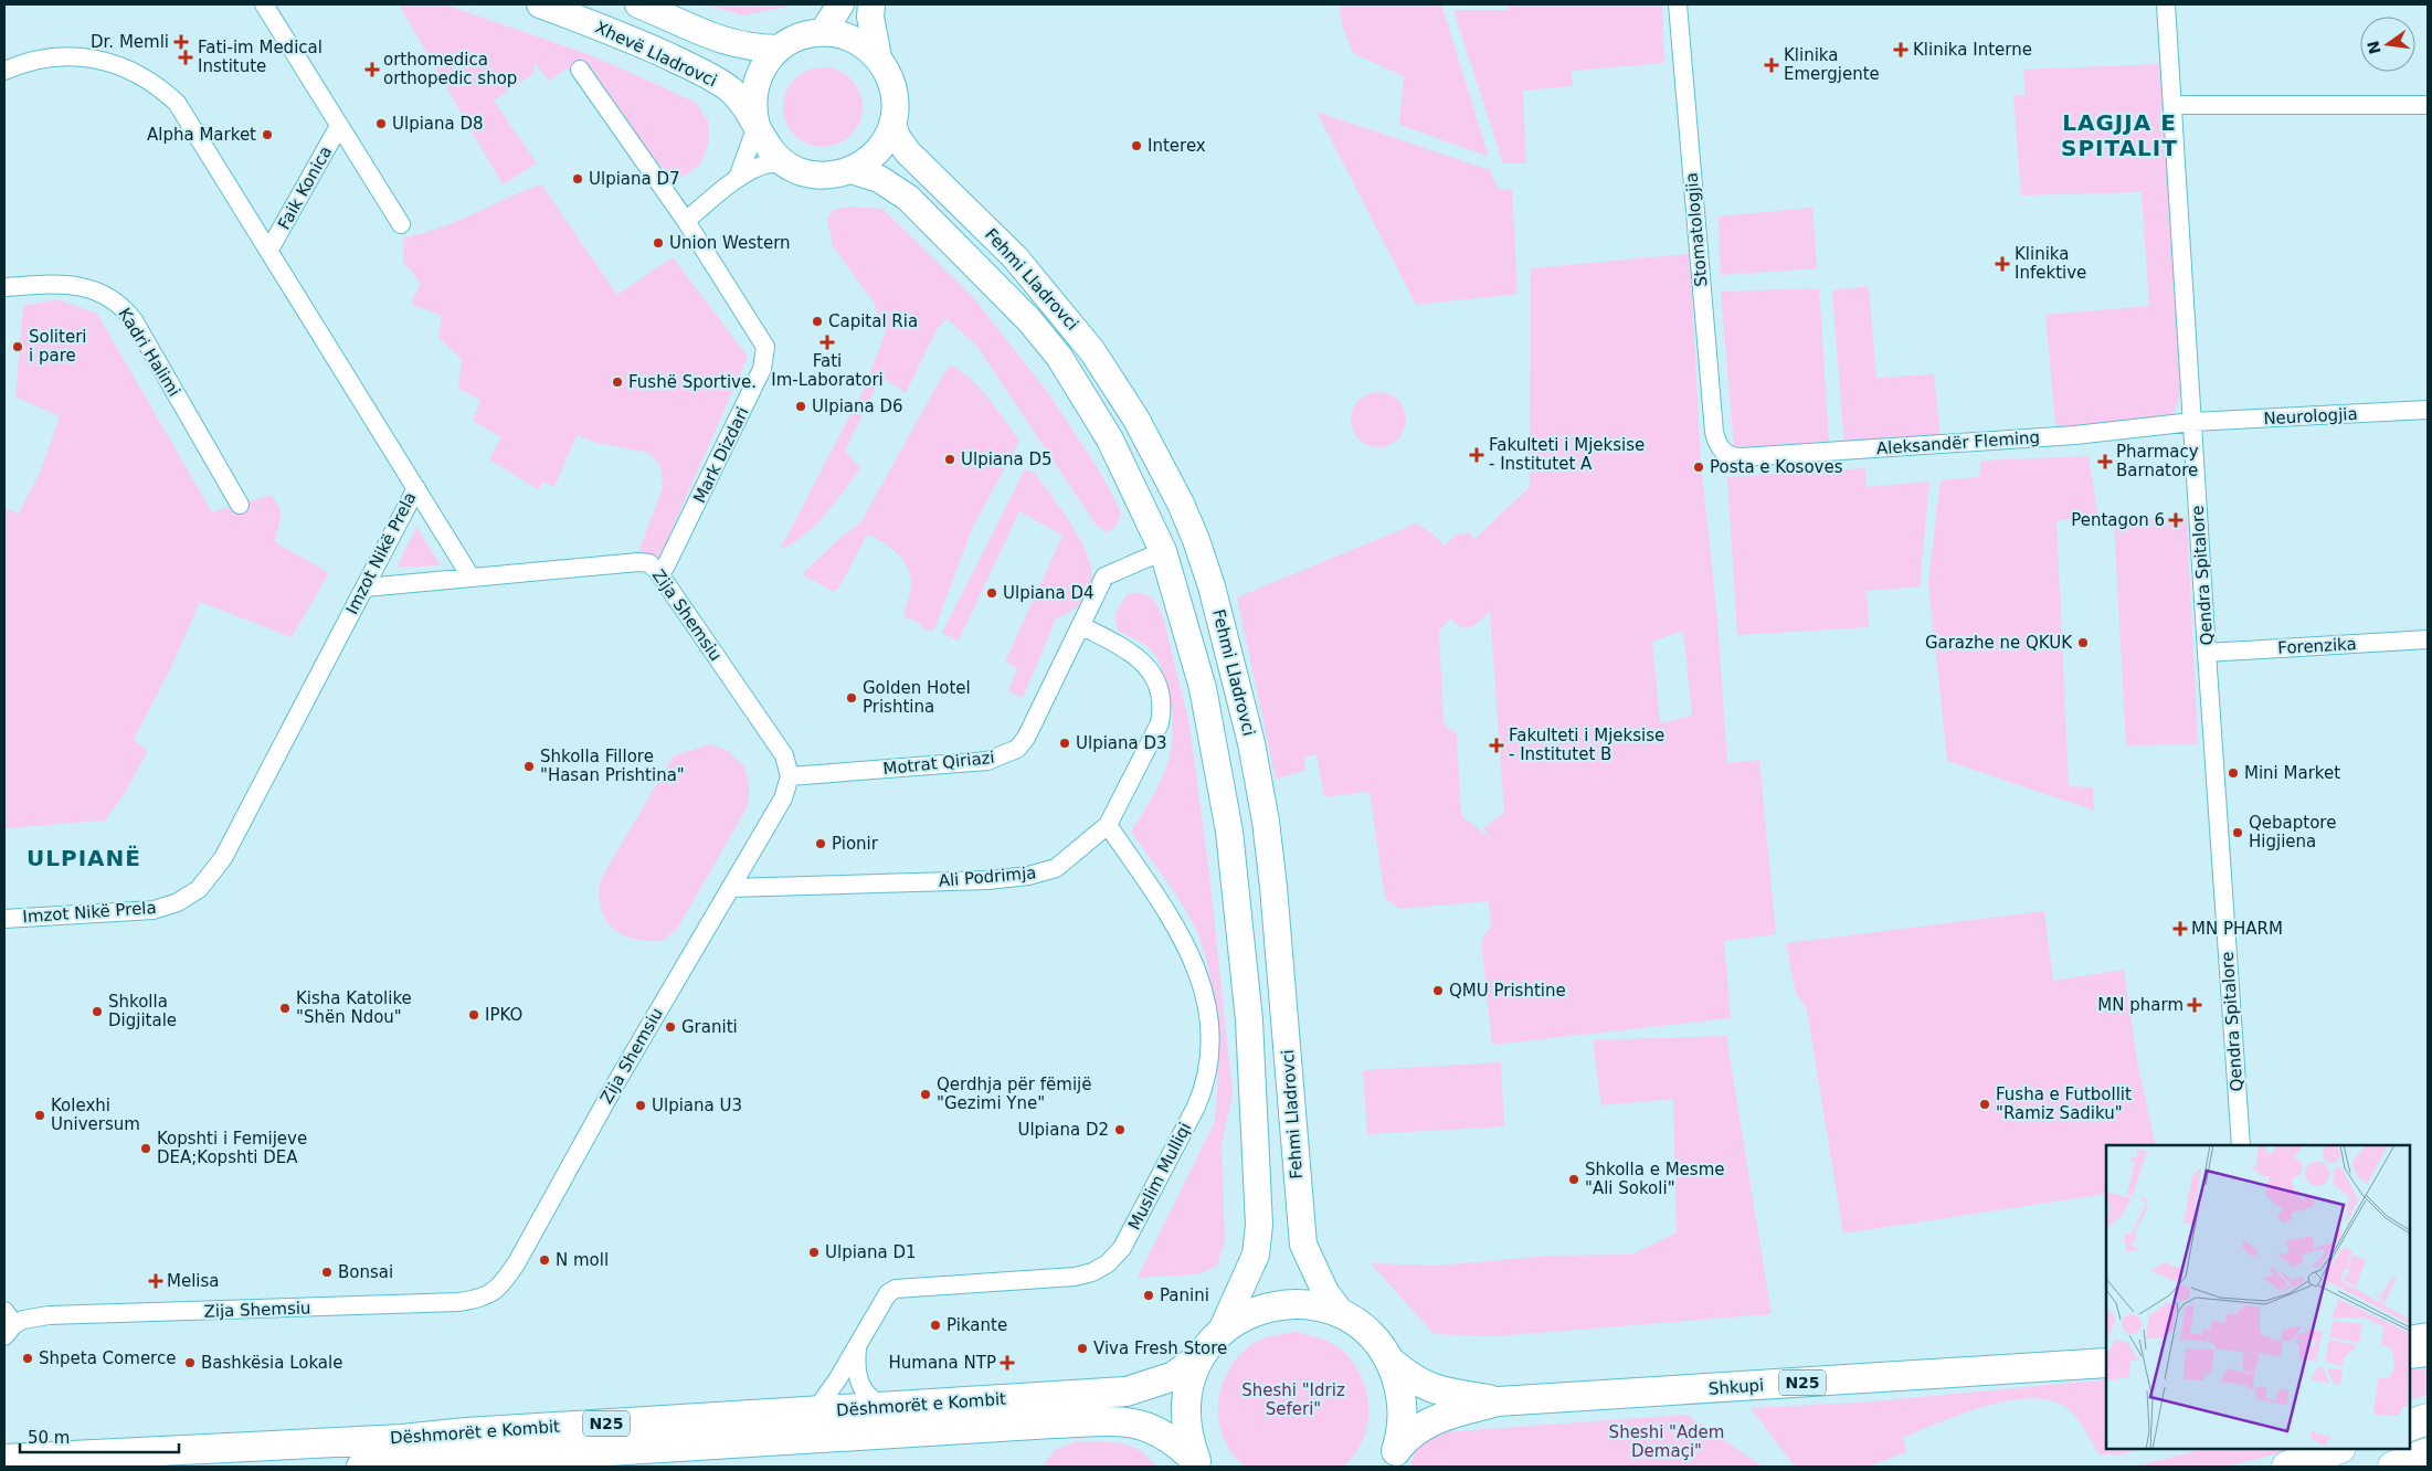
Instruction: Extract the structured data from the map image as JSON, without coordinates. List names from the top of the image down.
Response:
{
  "streets": {
    "main road": [
      "Xhevë Lladrovci",
      "Fehmi Lladrovci",
      "N25",
      "Shkupi",
      "Dëshmorët e Kombit"
    ],
    "street": [
      "Faik Konica",
      "Stomatologjia",
      "Kadri Halimi",
      "Neurologjia",
      "Aleksandër Fleming",
      "Mark Dizdari",
      "Imzot Nikë Prela",
      "Qendra Spitalore",
      "Zija Shemsiu",
      "Forenzika",
      "Motrat Qiriazi",
      "Ali Podrimja",
      "Muslim Mulliqi"
    ]
  },
  "crossings": [
    ["Xhevë Lladrovci", "Fehmi Lladrovci"],
    ["Faik Konica", "Imzot Nikë Prela"],
    ["Stomatologjia", "Aleksandër Fleming"],
    ["Fehmi Lladrovci", "Motrat Qiriazi"],
    ["Neurologjia", "Aleksandër Fleming"],
    ["Neurologjia", "Qendra Spitalore"],
    ["Aleksandër Fleming", "Qendra Spitalore"],
    ["Mark Dizdari", "Zija Shemsiu"],
    ["Imzot Nikë Prela", "Zija Shemsiu"],
    ["Qendra Spitalore", "Forenzika"],
    ["Zija Shemsiu", "Motrat Qiriazi"],
    ["Zija Shemsiu", "Ali Podrimja"],
    ["Motrat Qiriazi", "Ali Podrimja"],
    ["Ali Podrimja", "Muslim Mulliqi"],
    ["Muslim Mulliqi", "Dëshmorët e Kombit"]
  ],
  "districts": ["LAGJJA E SPITALIT", "ULPIANË"],
  "parks": ["Sheshi \"Idriz Seferi\"", "Sheshi \"Adem Demaçi\""],
  "places": {
    "health": [
      "Dr. Memli",
      "Klinika Interne",
      "Fati-im Medical Institute",
      "Klinika Emergjente",
      "orthomedica orthopedic shop",
      "Klinika Infektive",
      "Fati Im-Laboratori",
      "Fakulteti i Mjeksise - Institutet A",
      "Pharmacy Barnatore",
      "Pentagon 6",
      "Fakulteti i Mjeksise - Institutet B",
      "MN PHARM",
      "MN pharm",
      "Melisa",
      "Humana NTP"
    ],
    "other": [
      "Ulpiana D8",
      "Alpha Market",
      "Interex",
      "Ulpiana D7",
      "Union Western",
      "Capital Ria",
      "Soliteri i pare",
      "Fushë Sportive.",
      "Ulpiana D6",
      "Ulpiana D5",
      "Posta e Kosoves",
      "Ulpiana D4",
      "Garazhe ne QKUK",
      "Golden Hotel Prishtina",
      "Ulpiana D3",
      "Shkolla Fillore \"Hasan Prishtina\"",
      "Mini Market",
      "Qebaptore Higjiena",
      "Pionir",
      "QMU Prishtine",
      "Kisha Katolike \"Shën Ndou\"",
      "Shkolla Digjitale",
      "IPKO",
      "Graniti",
      "Qerdhja për fëmijë \"Gezimi Yne\"",
      "Fusha e Futbollit \"Ramiz Sadiku\"",
      "Ulpiana U3",
      "Kolexhi Universum",
      "Ulpiana D2",
      "Kopshti i Femijeve DEA;Kopshti DEA",
      "Shkolla e Mesme \"Ali Sokoli\"",
      "Ulpiana D1",
      "N moll",
      "Bonsai",
      "Panini",
      "Pikante",
      "Viva Fresh Store",
      "Shpeta Comerce",
      "Bashkësia Lokale"
    ]
  },
  "scale_bar": "50 m",
  "north": "left"
}
